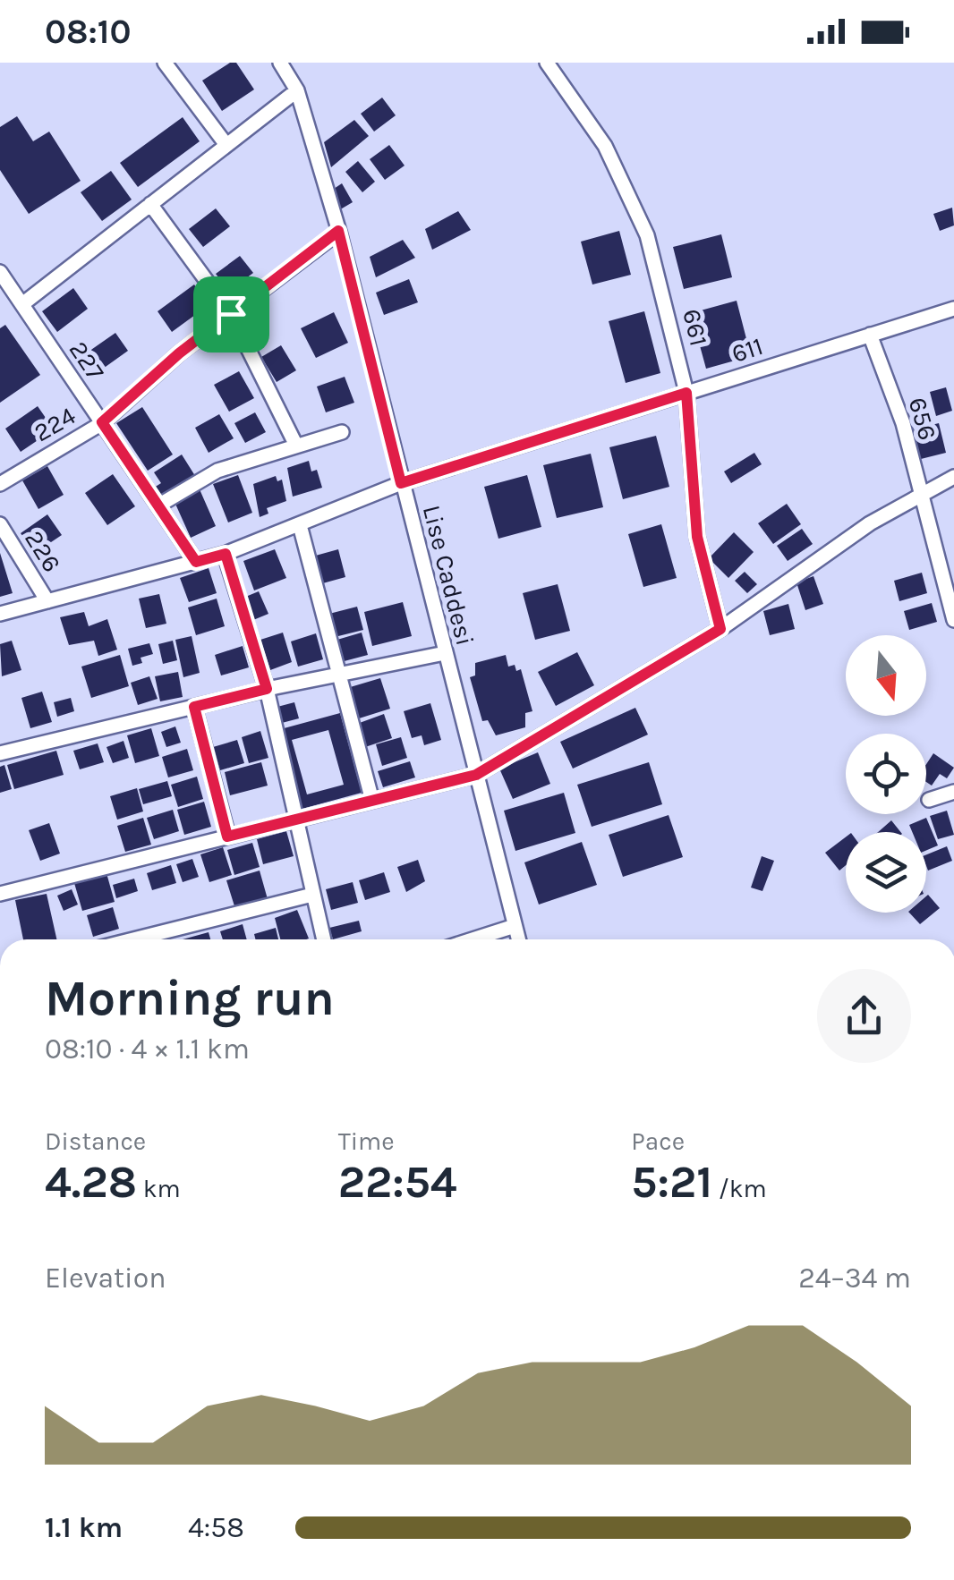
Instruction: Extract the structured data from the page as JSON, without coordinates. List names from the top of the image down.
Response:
{
  "streets": {
    "street": [
      "661",
      "611",
      "227",
      "656",
      "224",
      "226",
      "Lise Caddesi"
    ]
  },
  "crossings": [
    ["661", "611"],
    ["611", "227"],
    ["611", "656"],
    ["611", "226"],
    ["611", "Lise Caddesi"],
    ["227", "224"],
    ["224", "Lise Caddesi"]
  ],
  "north": "bottom",
  "page": {
    "status": "08:10",
    "heading": ["Morning run", "08:10 · 4 × 1.1 km"],
    "stats": [
      ["Distance", "4.28 km"],
      ["Time", "22:54"],
      ["Pace", "5:21 /km"]
    ],
    "chart": ["Elevation", "24–34 m"],
    "list": [
      {
        "name": "1.1 km",
        "note": "4:58"
      }
    ]
  }
}
